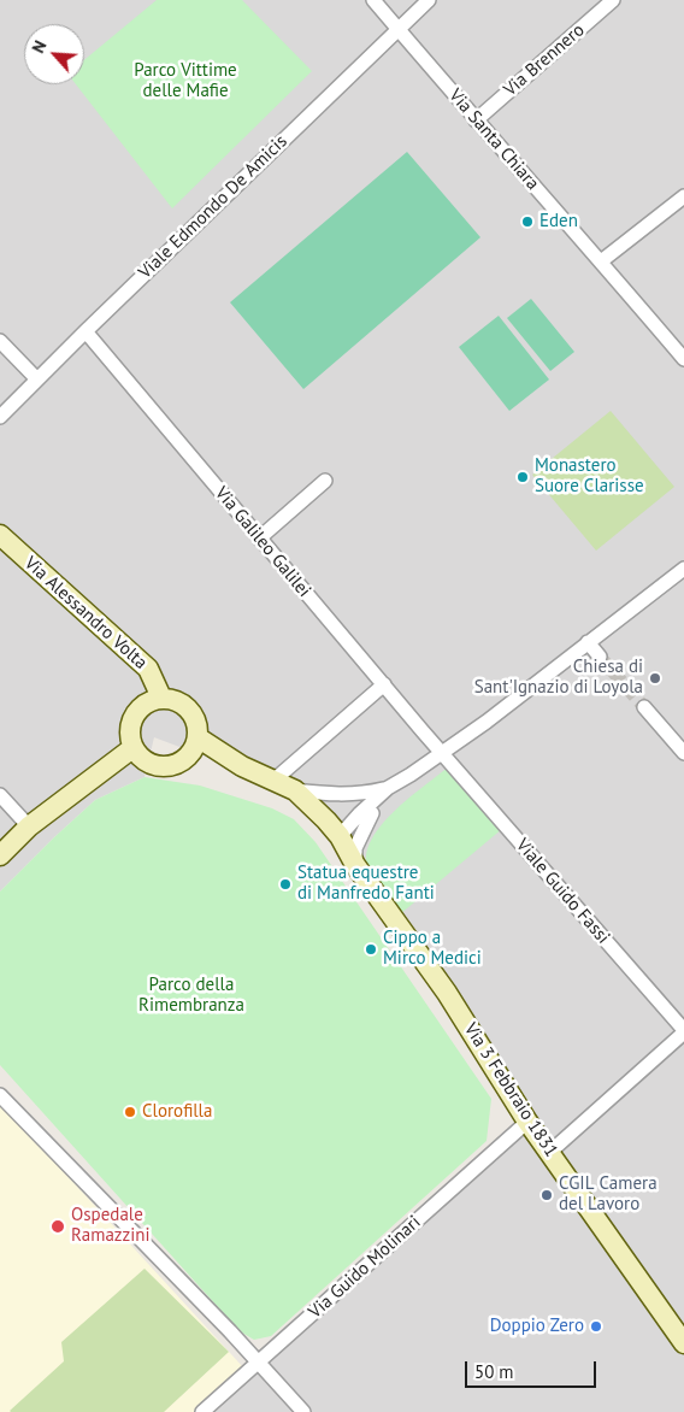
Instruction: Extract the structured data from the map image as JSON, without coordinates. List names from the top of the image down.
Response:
{
  "streets": {
    "street": [
      "Via Brennero",
      "Via Santa Chiara",
      "Viale Edmondo De Amicis",
      "Via Galileo Galilei",
      "Via Alessandro Volta",
      "Viale Guido Fassi",
      "Via 3 Febbraio 1831",
      "Via Guido Molinari"
    ]
  },
  "crossings": [
    ["Via Brennero", "Via Santa Chiara"],
    ["Via Santa Chiara", "Viale Edmondo De Amicis"],
    ["Viale Edmondo De Amicis", "Via Galileo Galilei"],
    ["Via Galileo Galilei", "Viale Guido Fassi"],
    ["Via 3 Febbraio 1831", "Via Guido Molinari"]
  ],
  "parks": ["Parco Vittime delle Mafie", "Parco della Rimembranza"],
  "places": [
    "Eden",
    "Monastero Suore Clarisse",
    "Chiesa di Sant'Ignazio di Loyola",
    "Statua equestre di Manfredo Fanti",
    "Cippo a Mirco Medici",
    "Clorofilla",
    "CGIL Camera del Lavoro",
    "Ospedale Ramazzini",
    "Doppio Zero"
  ],
  "scale_bar": "50 m",
  "north": "top left"
}
